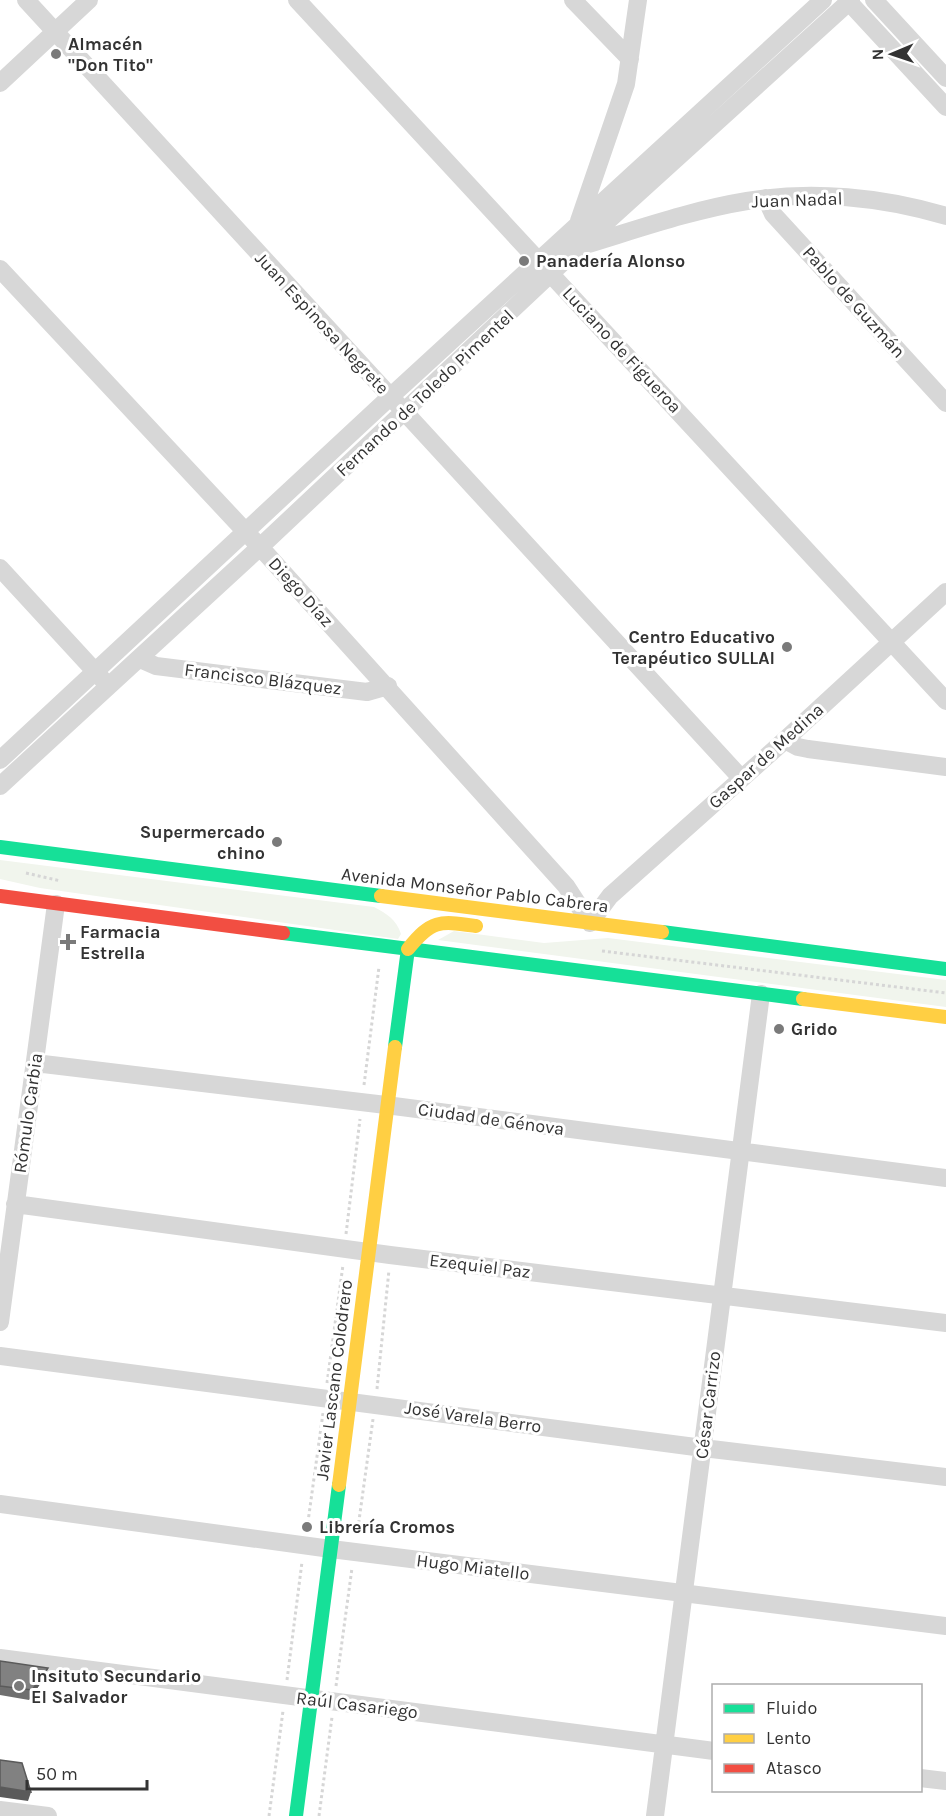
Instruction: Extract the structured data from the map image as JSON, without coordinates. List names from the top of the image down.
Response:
{
  "streets": {
    "main road": ["Avenida Monseñor Pablo Cabrera", "Javier Lascano Colodrero"],
    "street": [
      "Juan Nadal",
      "Pablo de Guzmán",
      "Juan Espinosa Negrete",
      "Luciano de Figueroa",
      "Fernando de Toledo Pimentel",
      "Diego Díaz",
      "Francisco Blázquez",
      "Gaspar de Medina",
      "Rómulo Carbia",
      "Ciudad de Génova",
      "Ezequiel Paz",
      "César Carrizo",
      "José Varela Berro",
      "Hugo Miatello",
      "Raúl Casariego"
    ]
  },
  "crossings": [
    ["Juan Nadal", "Pablo de Guzmán"],
    ["Juan Nadal", "Fernando de Toledo Pimentel"],
    ["Juan Espinosa Negrete", "Fernando de Toledo Pimentel"],
    ["Juan Espinosa Negrete", "Gaspar de Medina"],
    ["Luciano de Figueroa", "Fernando de Toledo Pimentel"],
    ["Luciano de Figueroa", "Gaspar de Medina"],
    ["Fernando de Toledo Pimentel", "Diego Díaz"],
    ["Fernando de Toledo Pimentel", "Francisco Blázquez"],
    ["Diego Díaz", "Francisco Blázquez"],
    ["Diego Díaz", "Gaspar de Medina"],
    ["Diego Díaz", "Avenida Monseñor Pablo Cabrera"],
    ["Gaspar de Medina", "Avenida Monseñor Pablo Cabrera"],
    ["Rómulo Carbia", "Ciudad de Génova"],
    ["Rómulo Carbia", "Ezequiel Paz"],
    ["Ciudad de Génova", "Javier Lascano Colodrero"],
    ["Ciudad de Génova", "César Carrizo"],
    ["Ezequiel Paz", "Javier Lascano Colodrero"],
    ["Ezequiel Paz", "César Carrizo"],
    ["Javier Lascano Colodrero", "José Varela Berro"],
    ["Javier Lascano Colodrero", "Hugo Miatello"],
    ["Javier Lascano Colodrero", "Raúl Casariego"],
    ["César Carrizo", "José Varela Berro"],
    ["César Carrizo", "Hugo Miatello"],
    ["César Carrizo", "Raúl Casariego"]
  ],
  "places": {
    "other": [
      "Almacén \"Don Tito\"",
      "Panadería Alonso",
      "Centro Educativo Terapéutico SULLAI",
      "Supermercado chino",
      "Grido",
      "Librería Cromos",
      "Insituto Secundario El Salvador"
    ],
    "health": ["Farmacia Estrella"]
  },
  "legend": ["Fluido", "Lento", "Atasco"],
  "scale_bar": "50 m",
  "north": "left"
}
